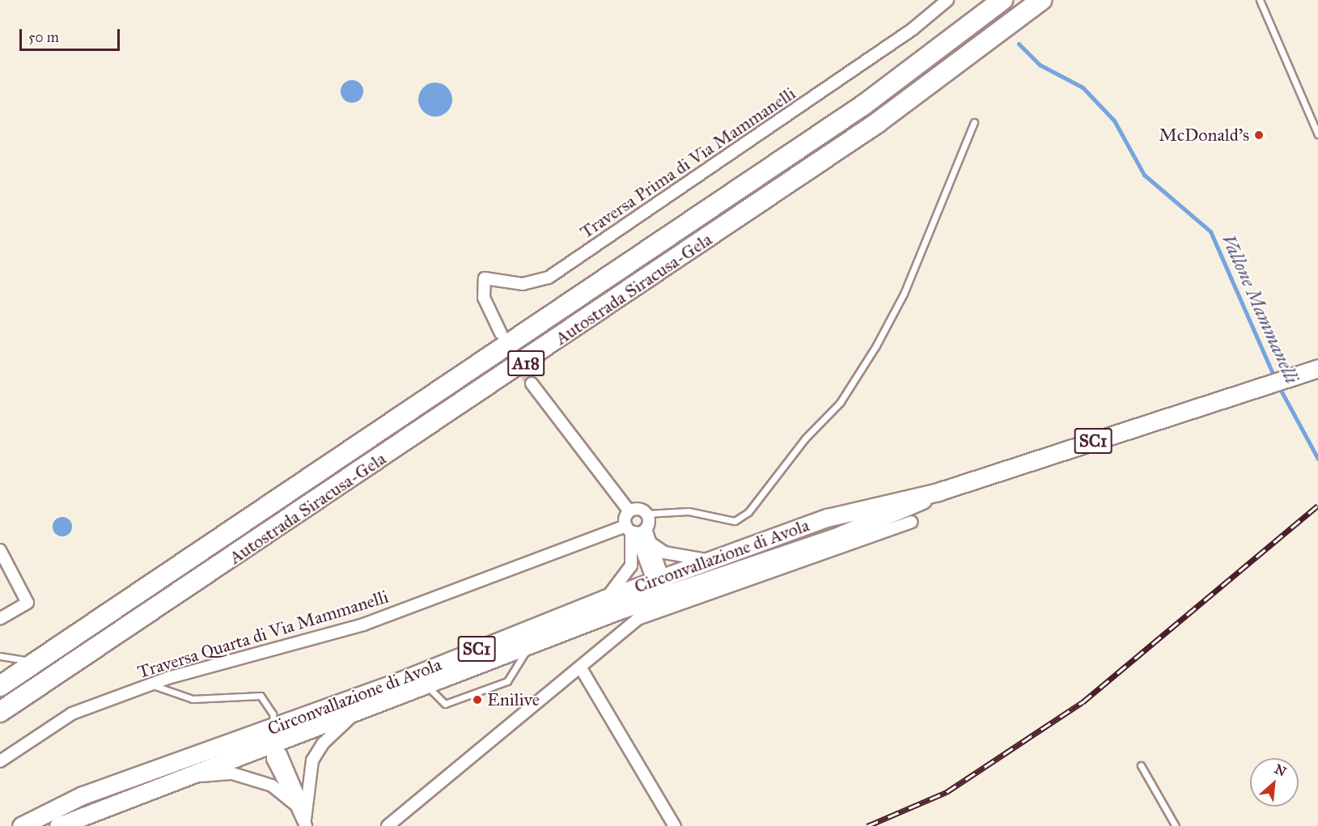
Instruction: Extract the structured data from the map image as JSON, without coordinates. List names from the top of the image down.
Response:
{
  "streets": {
    "highway": ["Autostrada Siracusa-Gela", "A18"],
    "main road": ["SC1", "Circonvallazione di Avola"],
    "street": ["Traversa Prima di Via Mammanelli", "Traversa Quarta di Via Mammanelli"]
  },
  "water": ["Vallone Mammanelli"],
  "places": ["McDonald's", "Enilive"],
  "scale_bar": "50 m",
  "north": "top right"
}
